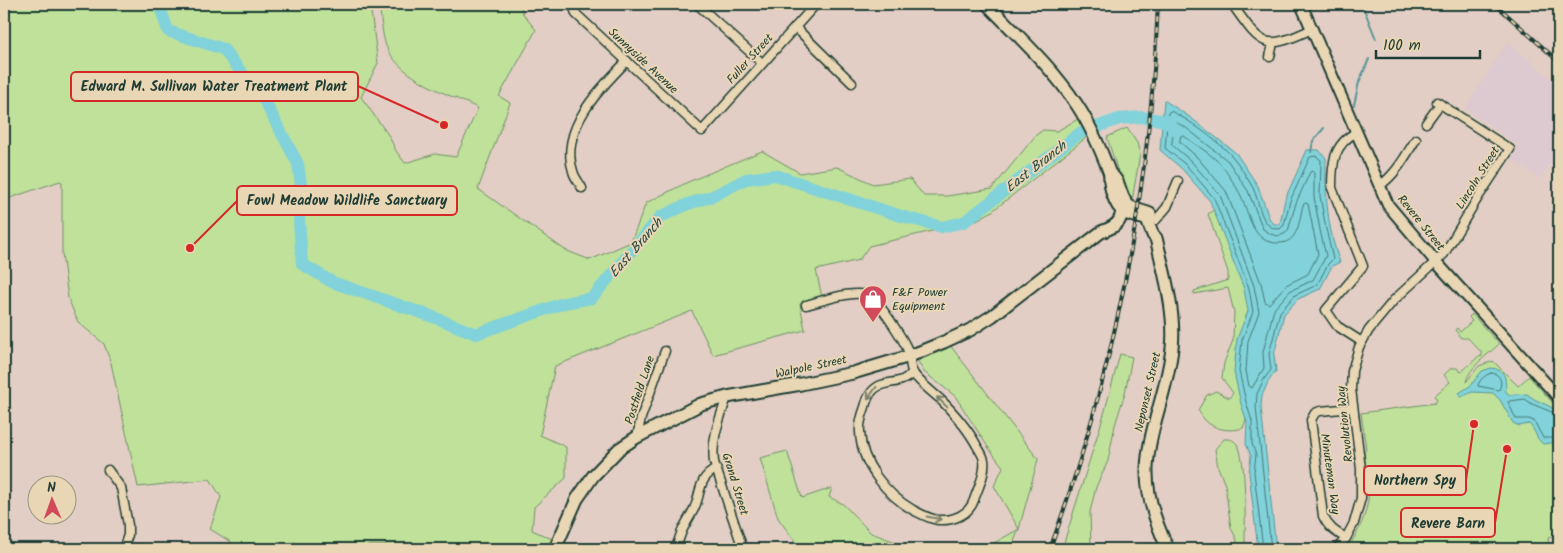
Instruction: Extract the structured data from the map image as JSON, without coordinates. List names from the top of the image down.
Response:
{
  "streets": {
    "main road": ["Walpole Street", "Neponset Street"],
    "street": [
      "Fuller Street",
      "Sunnyside Avenue",
      "Lincoln Street",
      "Revere Street",
      "Postfield Lane",
      "Revolution Way",
      "Minuteman Way",
      "Grand Street"
    ]
  },
  "crossings": [
    ["Fuller Street", "Sunnyside Avenue"],
    ["Lincoln Street", "Revere Street"],
    ["Lincoln Street", "Revolution Way"],
    ["Revere Street", "Revolution Way"],
    ["Walpole Street", "Postfield Lane"],
    ["Walpole Street", "Neponset Street"],
    ["Walpole Street", "Grand Street"],
    ["Revolution Way", "Minuteman Way"]
  ],
  "water": ["East Branch"],
  "places": {
    "other": [
      "Edward M. Sullivan Water Treatment Plant",
      "Fowl Meadow Wildlife Sanctuary",
      "Northern Spy",
      "Revere Barn"
    ],
    "shop": ["F&F Power Equipment"]
  },
  "scale_bar": "100 m",
  "north": "top"
}
